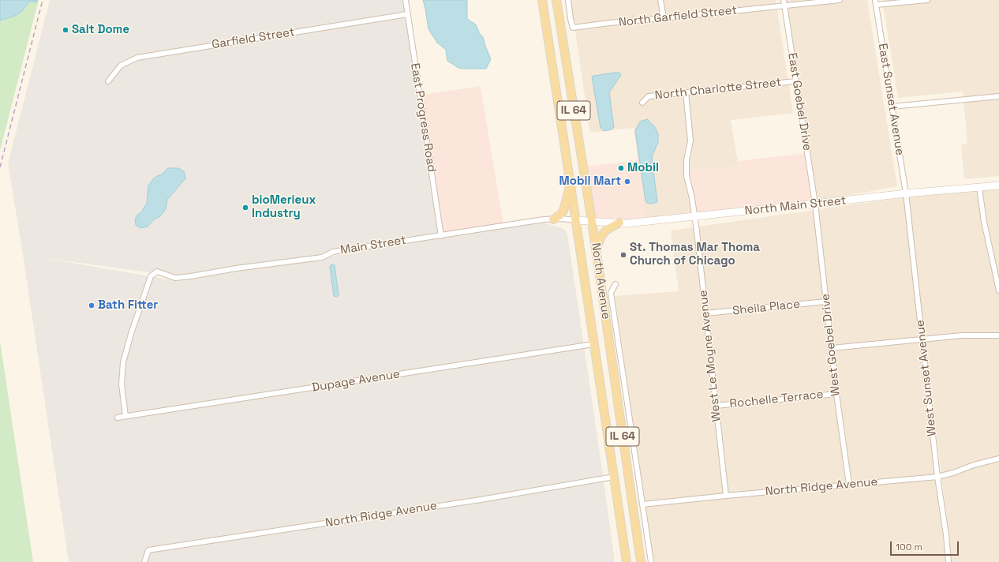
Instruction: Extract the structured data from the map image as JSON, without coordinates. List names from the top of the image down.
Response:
{
  "streets": {
    "main road": ["IL 64", "North Avenue"],
    "street": [
      "North Garfield Street",
      "Garfield Street",
      "North Charlotte Street",
      "East Sunset Avenue",
      "East Goebel Drive",
      "East Progress Road",
      "North Main Street",
      "Main Street",
      "Sheila Place",
      "West Goebel Drive",
      "West Le Moyne Avenue",
      "West Sunset Avenue",
      "Dupage Avenue",
      "Rochelle Terrace",
      "North Ridge Avenue"
    ]
  },
  "crossings": [
    ["North Garfield Street", "East Goebel Drive"],
    ["Garfield Street", "East Progress Road"],
    ["North Charlotte Street", "East Goebel Drive"],
    ["North Charlotte Street", "West Le Moyne Avenue"],
    ["East Sunset Avenue", "North Main Street"],
    ["East Sunset Avenue", "West Sunset Avenue"],
    ["East Goebel Drive", "North Main Street"],
    ["East Goebel Drive", "West Goebel Drive"],
    ["East Progress Road", "Main Street"],
    ["North Main Street", "Main Street"],
    ["North Main Street", "North Avenue"],
    ["North Main Street", "West Goebel Drive"],
    ["North Main Street", "West Le Moyne Avenue"],
    ["North Main Street", "West Sunset Avenue"],
    ["Main Street", "North Avenue"],
    ["Main Street", "Dupage Avenue"],
    ["North Avenue", "Dupage Avenue"],
    ["North Avenue", "North Ridge Avenue"],
    ["Sheila Place", "West Goebel Drive"],
    ["Sheila Place", "West Le Moyne Avenue"],
    ["West Goebel Drive", "Rochelle Terrace"],
    ["West Goebel Drive", "North Ridge Avenue"],
    ["West Le Moyne Avenue", "Rochelle Terrace"],
    ["West Le Moyne Avenue", "North Ridge Avenue"],
    ["West Sunset Avenue", "North Ridge Avenue"]
  ],
  "places": [
    "Salt Dome",
    "Mobil",
    "Mobil Mart",
    "bioMerieux Industry",
    "St. Thomas Mar Thoma Church of Chicago",
    "Bath Fitter"
  ],
  "scale_bar": "100 m"
}
